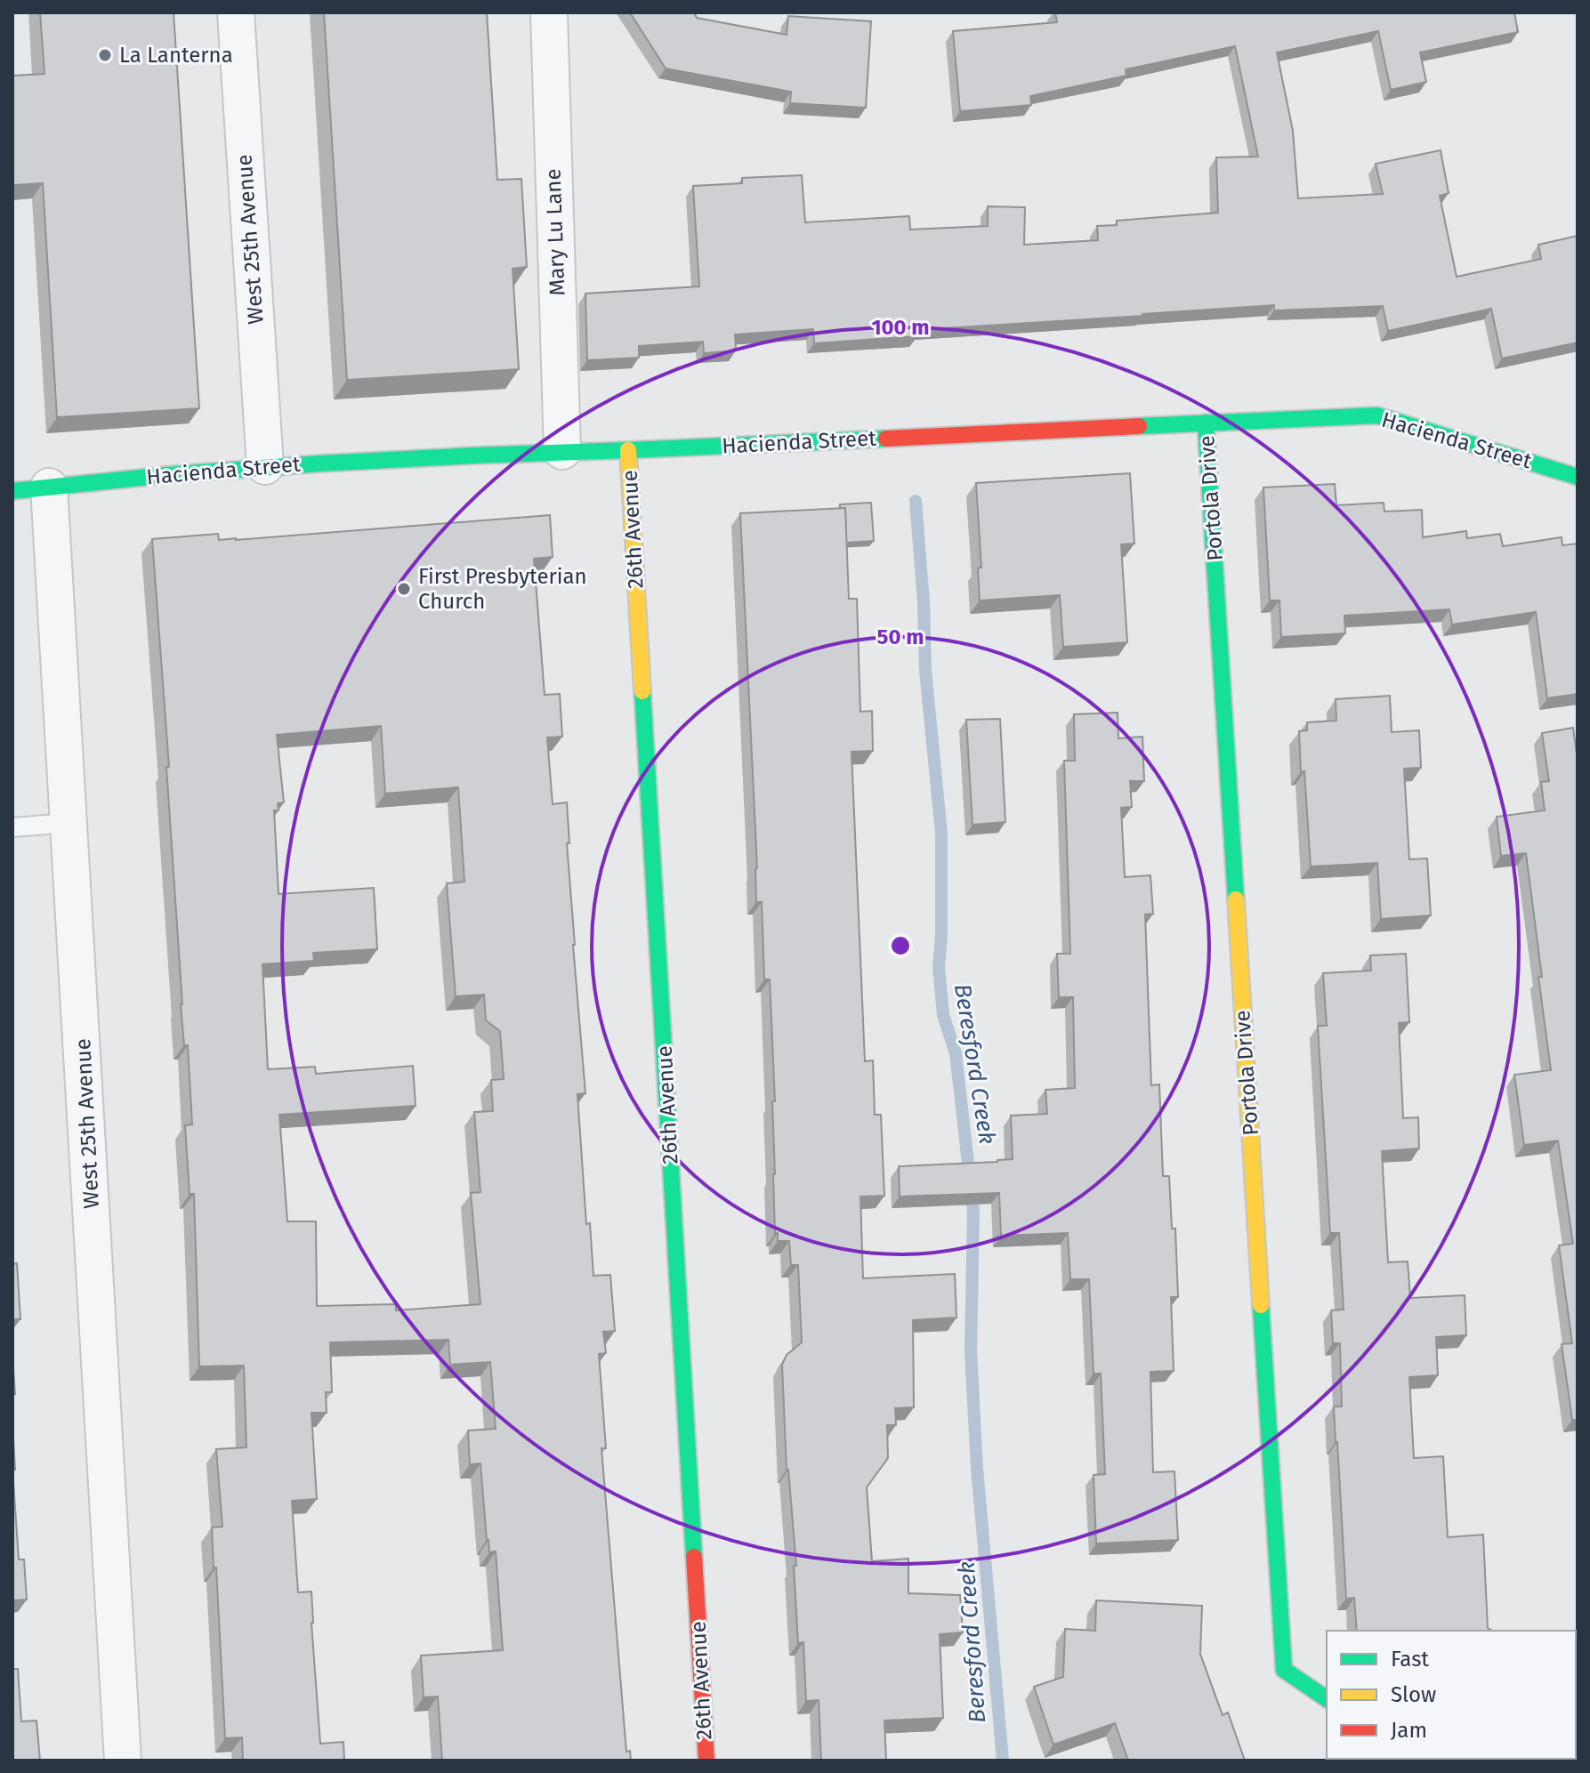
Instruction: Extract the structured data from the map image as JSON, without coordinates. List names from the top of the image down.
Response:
{
  "streets": {
    "street": [
      "Mary Lu Lane",
      "West 25th Avenue",
      "Hacienda Street",
      "Portola Drive",
      "26th Avenue"
    ]
  },
  "crossings": [
    ["Mary Lu Lane", "Hacienda Street"],
    ["West 25th Avenue", "Hacienda Street"],
    ["Hacienda Street", "Portola Drive"],
    ["Hacienda Street", "26th Avenue"]
  ],
  "water": ["Beresford Creek"],
  "places": ["La Lanterna", "First Presbyterian Church"],
  "legend": ["Fast", "Slow", "Jam"],
  "rings": ["100 m", "50 m"]
}
